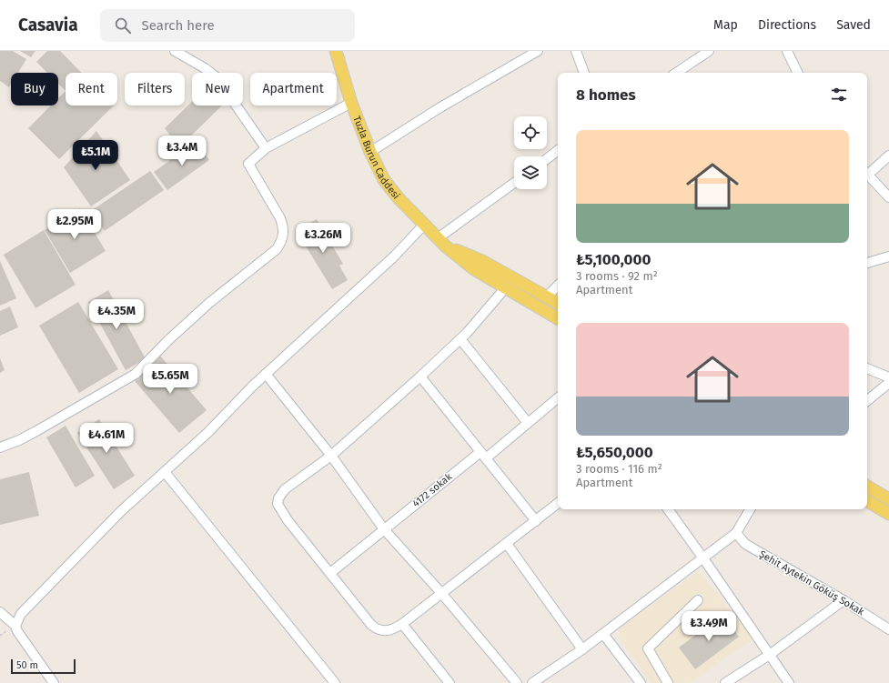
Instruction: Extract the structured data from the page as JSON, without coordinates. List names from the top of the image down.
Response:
{
  "streets": {
    "main road": ["Tuzla Burun Caddesi"],
    "street": ["4172 sokak", "Şehit Aytekin Göküş Sokak"]
  },
  "scale_bar": "50 m",
  "page": {
    "header": "Casavia",
    "search": "Search here",
    "nav": ["Map", "Directions", "Saved"],
    "chip": [
      "Buy",
      "Rent",
      "Filters",
      "New",
      "Apartment"
    ],
    "heading": "8 homes",
    "list": [
      {
        "name": "₺5,100,000",
        "note": "3 rooms · 92 m² · Apartment"
      },
      {
        "name": "₺5,650,000",
        "note": "3 rooms · 116 m² · Apartment"
      }
    ],
    "price": [
      "₺3.4M",
      "₺5.1M",
      "₺2.95M",
      "₺3.26M",
      "₺4.35M",
      "₺5.65M",
      "₺4.61M",
      "₺3.49M"
    ],
    "scale": "50 m"
  }
}
